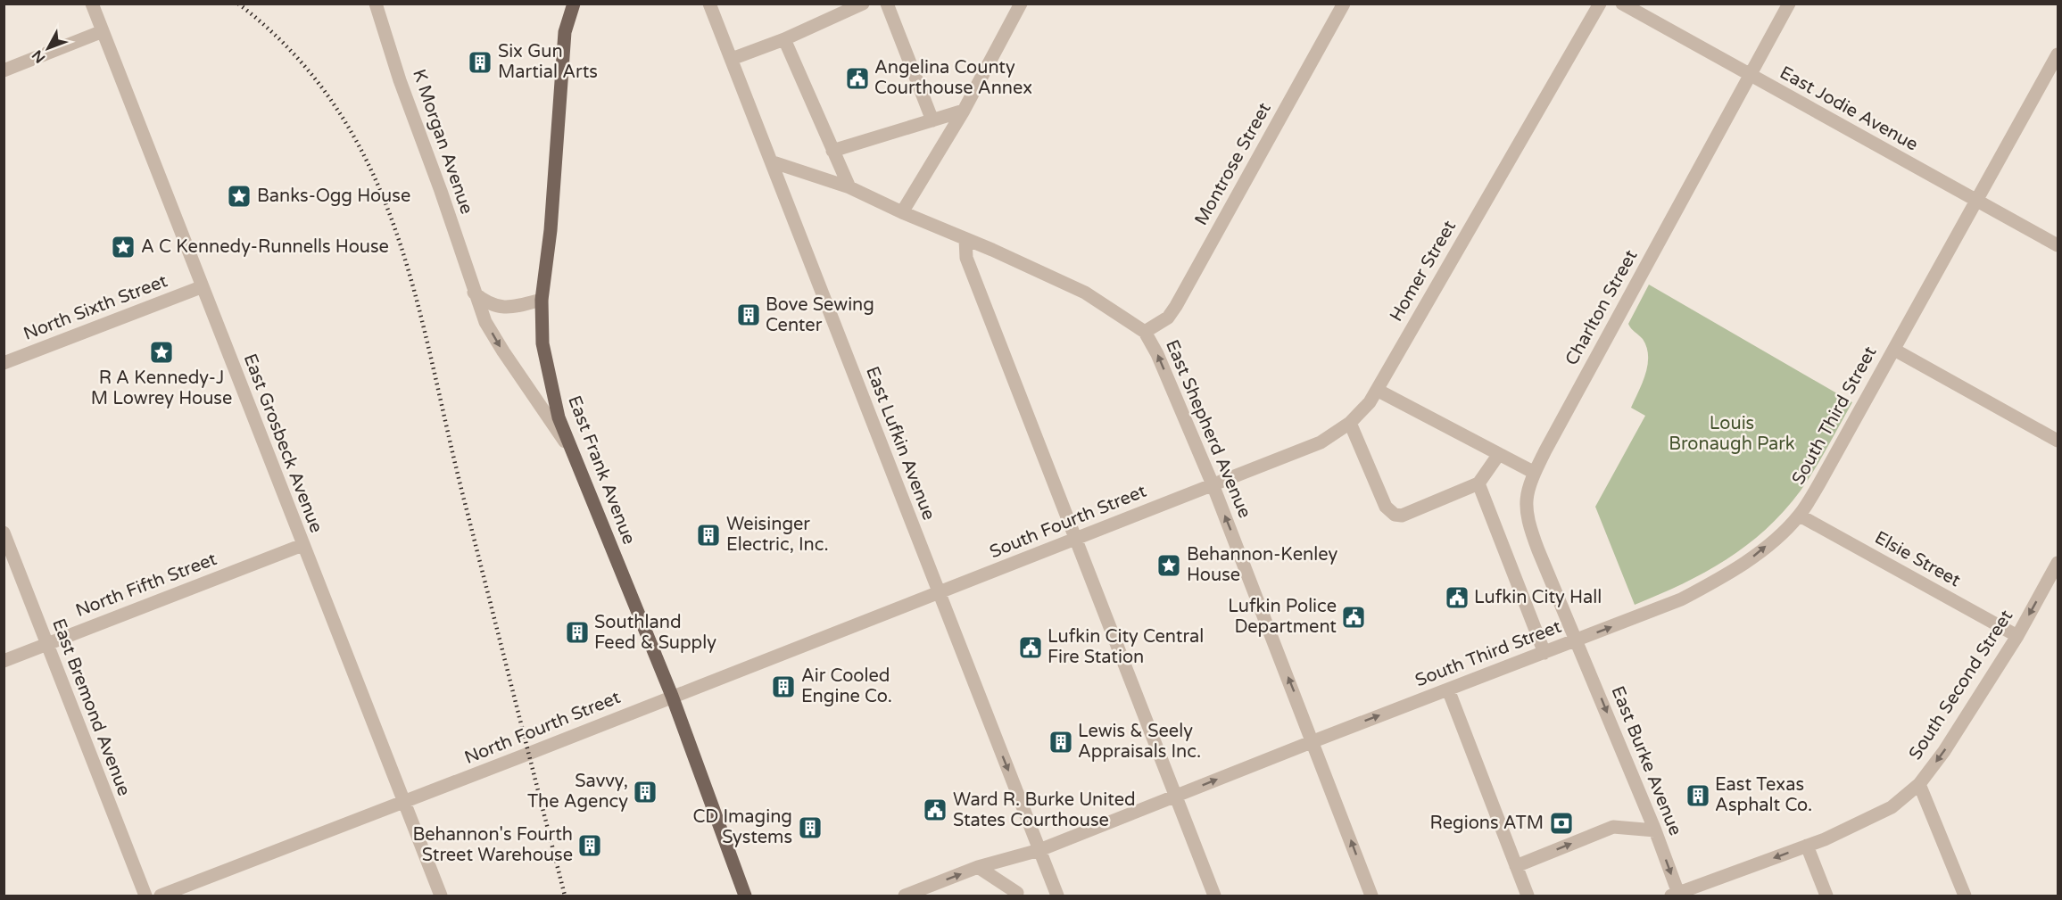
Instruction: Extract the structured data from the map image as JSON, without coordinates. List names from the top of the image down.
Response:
{
  "streets": {
    "main road": ["East Frank Avenue"],
    "street": [
      "East Jodie Avenue",
      "K Morgan Avenue",
      "Montrose Street",
      "Homer Street",
      "North Sixth Street",
      "Charlton Street",
      "South Third Street",
      "East Shepherd Avenue",
      "East Grosbeck Avenue",
      "East Lufkin Avenue",
      "South Fourth Street",
      "Elsie Street",
      "North Fifth Street",
      "South Second Street",
      "East Bremond Avenue",
      "North Fourth Street",
      "East Burke Avenue"
    ]
  },
  "crossings": [
    ["East Jodie Avenue", "Charlton Street"],
    ["East Jodie Avenue", "South Third Street"],
    ["K Morgan Avenue", "East Frank Avenue"],
    ["Montrose Street", "East Shepherd Avenue"],
    ["Homer Street", "East Shepherd Avenue"],
    ["Homer Street", "South Fourth Street"],
    ["North Sixth Street", "East Grosbeck Avenue"],
    ["Charlton Street", "South Third Street"],
    ["Charlton Street", "East Burke Avenue"],
    ["South Third Street", "East Shepherd Avenue"],
    ["South Third Street", "East Lufkin Avenue"],
    ["South Third Street", "Elsie Street"],
    ["South Third Street", "East Burke Avenue"],
    ["East Shepherd Avenue", "East Lufkin Avenue"],
    ["East Shepherd Avenue", "South Fourth Street"],
    ["East Grosbeck Avenue", "North Fifth Street"],
    ["East Grosbeck Avenue", "North Fourth Street"],
    ["East Lufkin Avenue", "South Fourth Street"],
    ["East Lufkin Avenue", "North Fourth Street"],
    ["East Frank Avenue", "North Fourth Street"],
    ["South Fourth Street", "North Fourth Street"],
    ["Elsie Street", "South Second Street"],
    ["North Fifth Street", "East Bremond Avenue"],
    ["South Second Street", "East Burke Avenue"]
  ],
  "one_way": [
    "K Morgan Avenue",
    "South Third Street",
    "East Shepherd Avenue",
    "South Second Street",
    "East Burke Avenue"
  ],
  "parks": ["Louis Bronaugh Park"],
  "places": {
    "building": [
      "Six Gun Martial Arts",
      "Bove Sewing Center",
      "Weisinger Electric, Inc.",
      "Southland Feed & Supply",
      "Air Cooled Engine Co.",
      "Lewis & Seely Appraisals Inc.",
      "Savvy, The Agency",
      "East Texas Asphalt Co.",
      "CD Imaging Systems",
      "Behannon's Fourth Street Warehouse"
    ],
    "public building": [
      "Angelina County Courthouse Annex",
      "Lufkin City Hall",
      "Lufkin Police Department",
      "Lufkin City Central Fire Station",
      "Ward R. Burke United States Courthouse"
    ],
    "place": [
      "Banks-Ogg House",
      "A C Kennedy-Runnells House",
      "R A Kennedy-J M Lowrey House",
      "Behannon-Kenley House"
    ],
    "bank": ["Regions ATM"]
  },
  "north": "bottom left"
}
